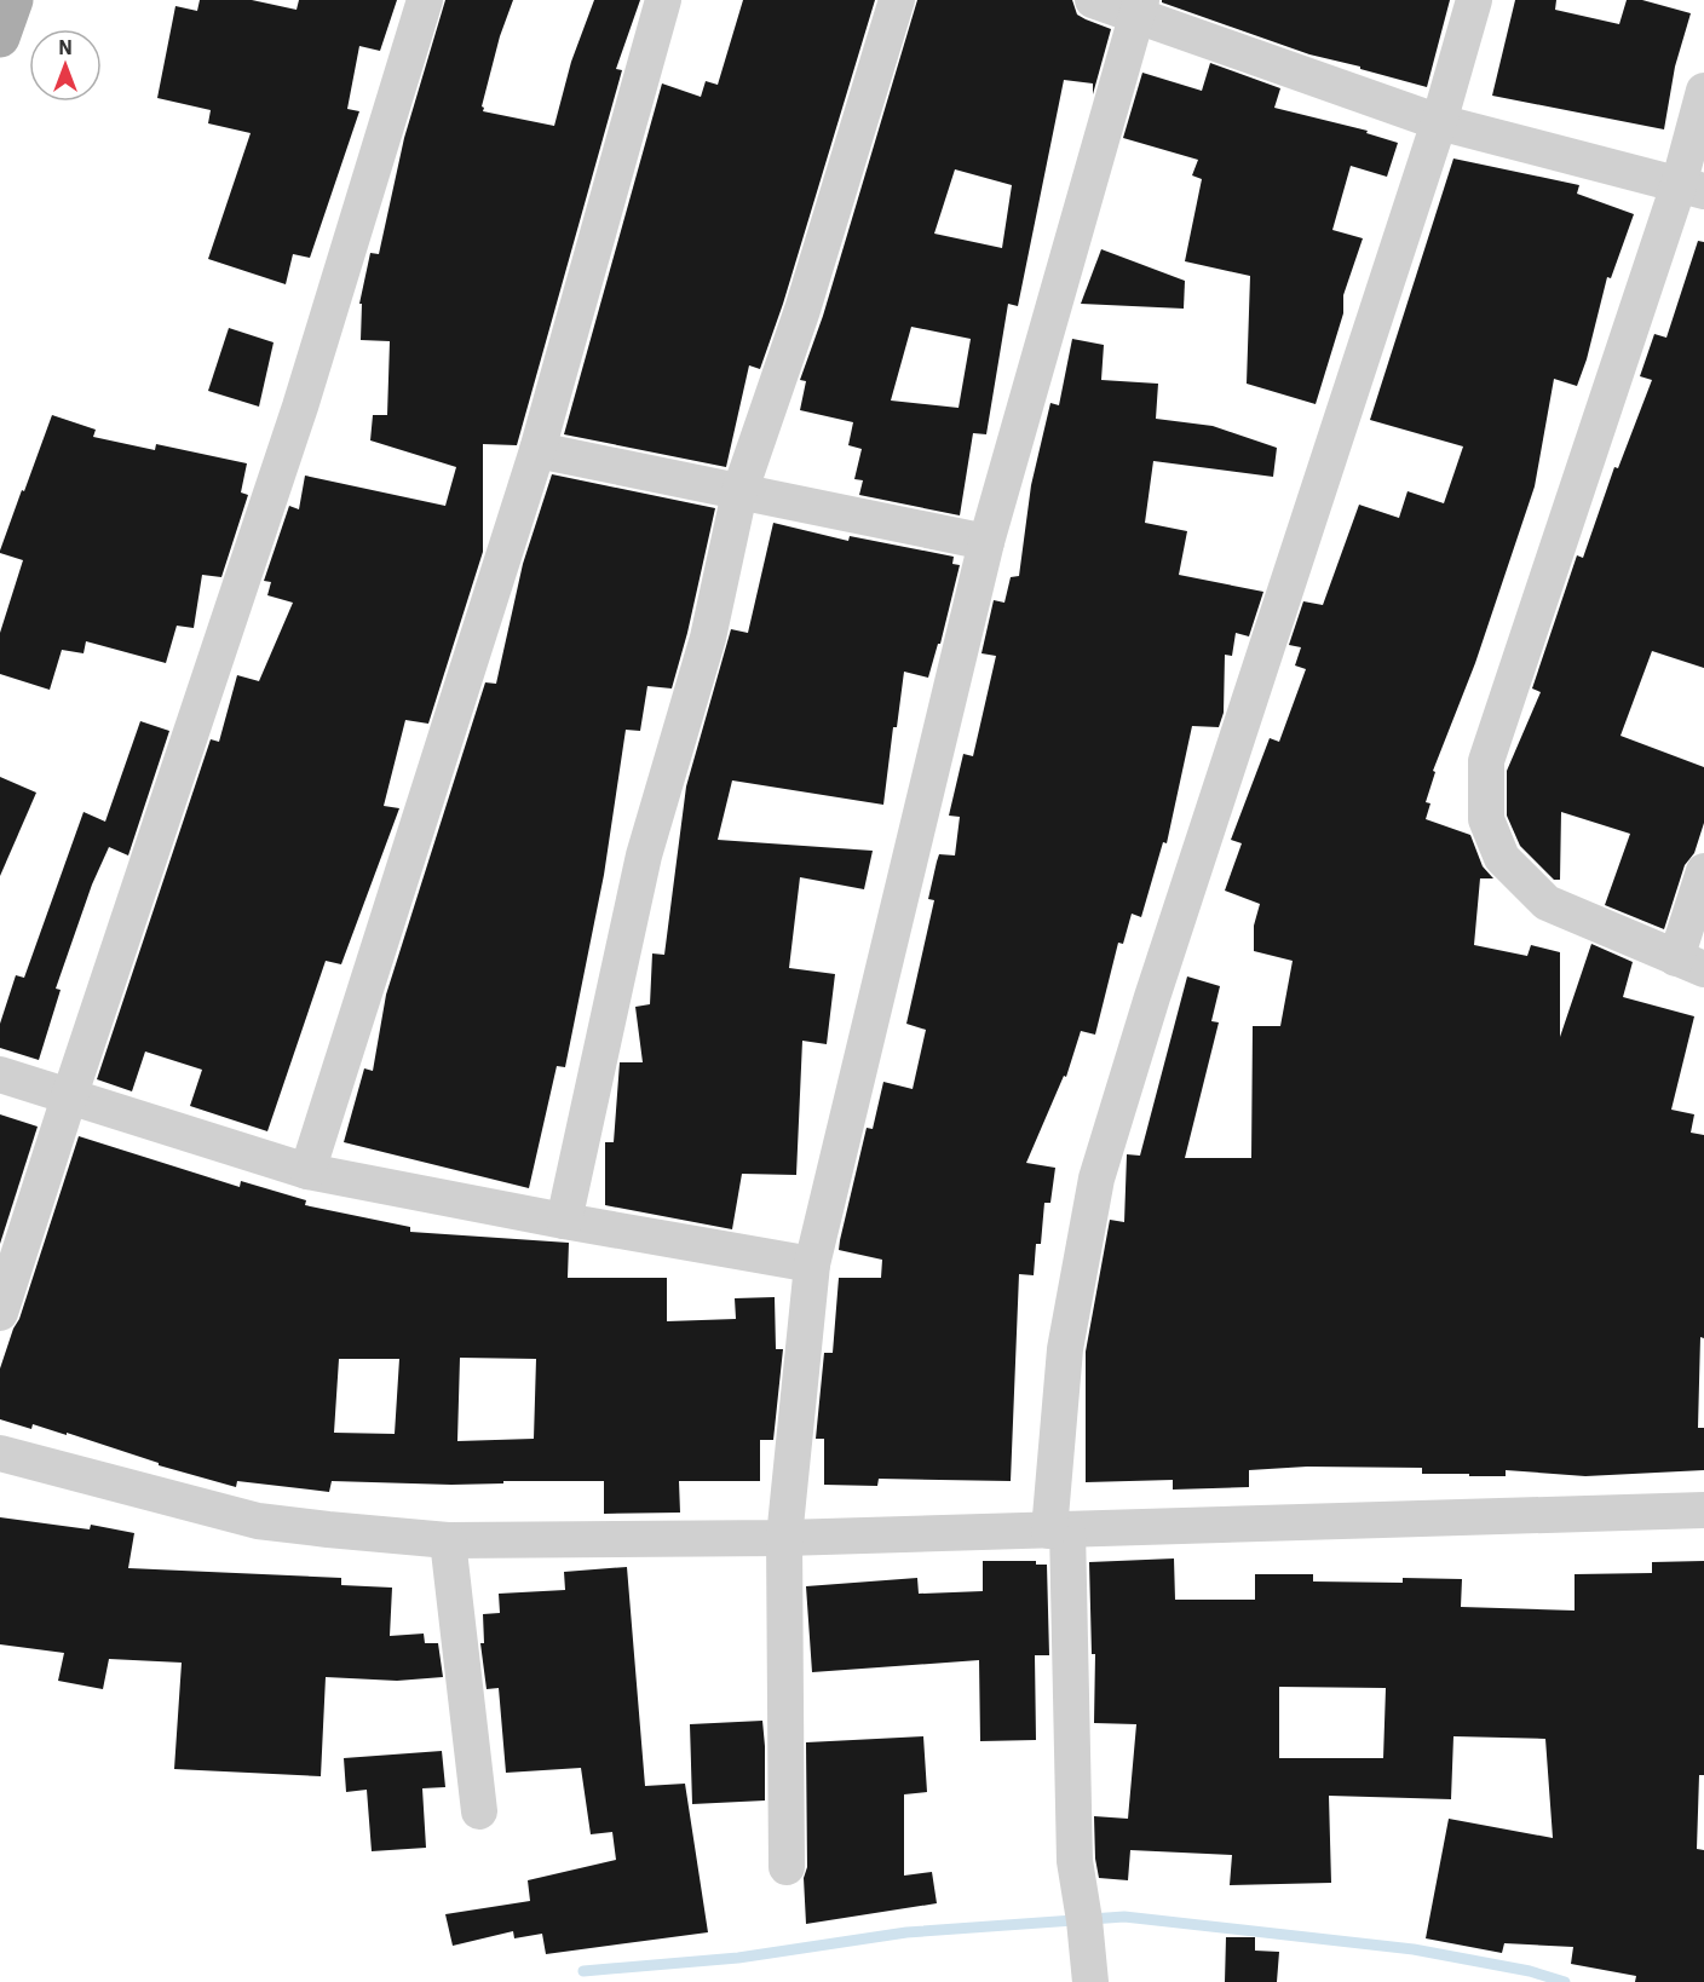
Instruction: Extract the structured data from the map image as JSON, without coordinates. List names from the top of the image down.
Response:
{
  "north": "top"
}
